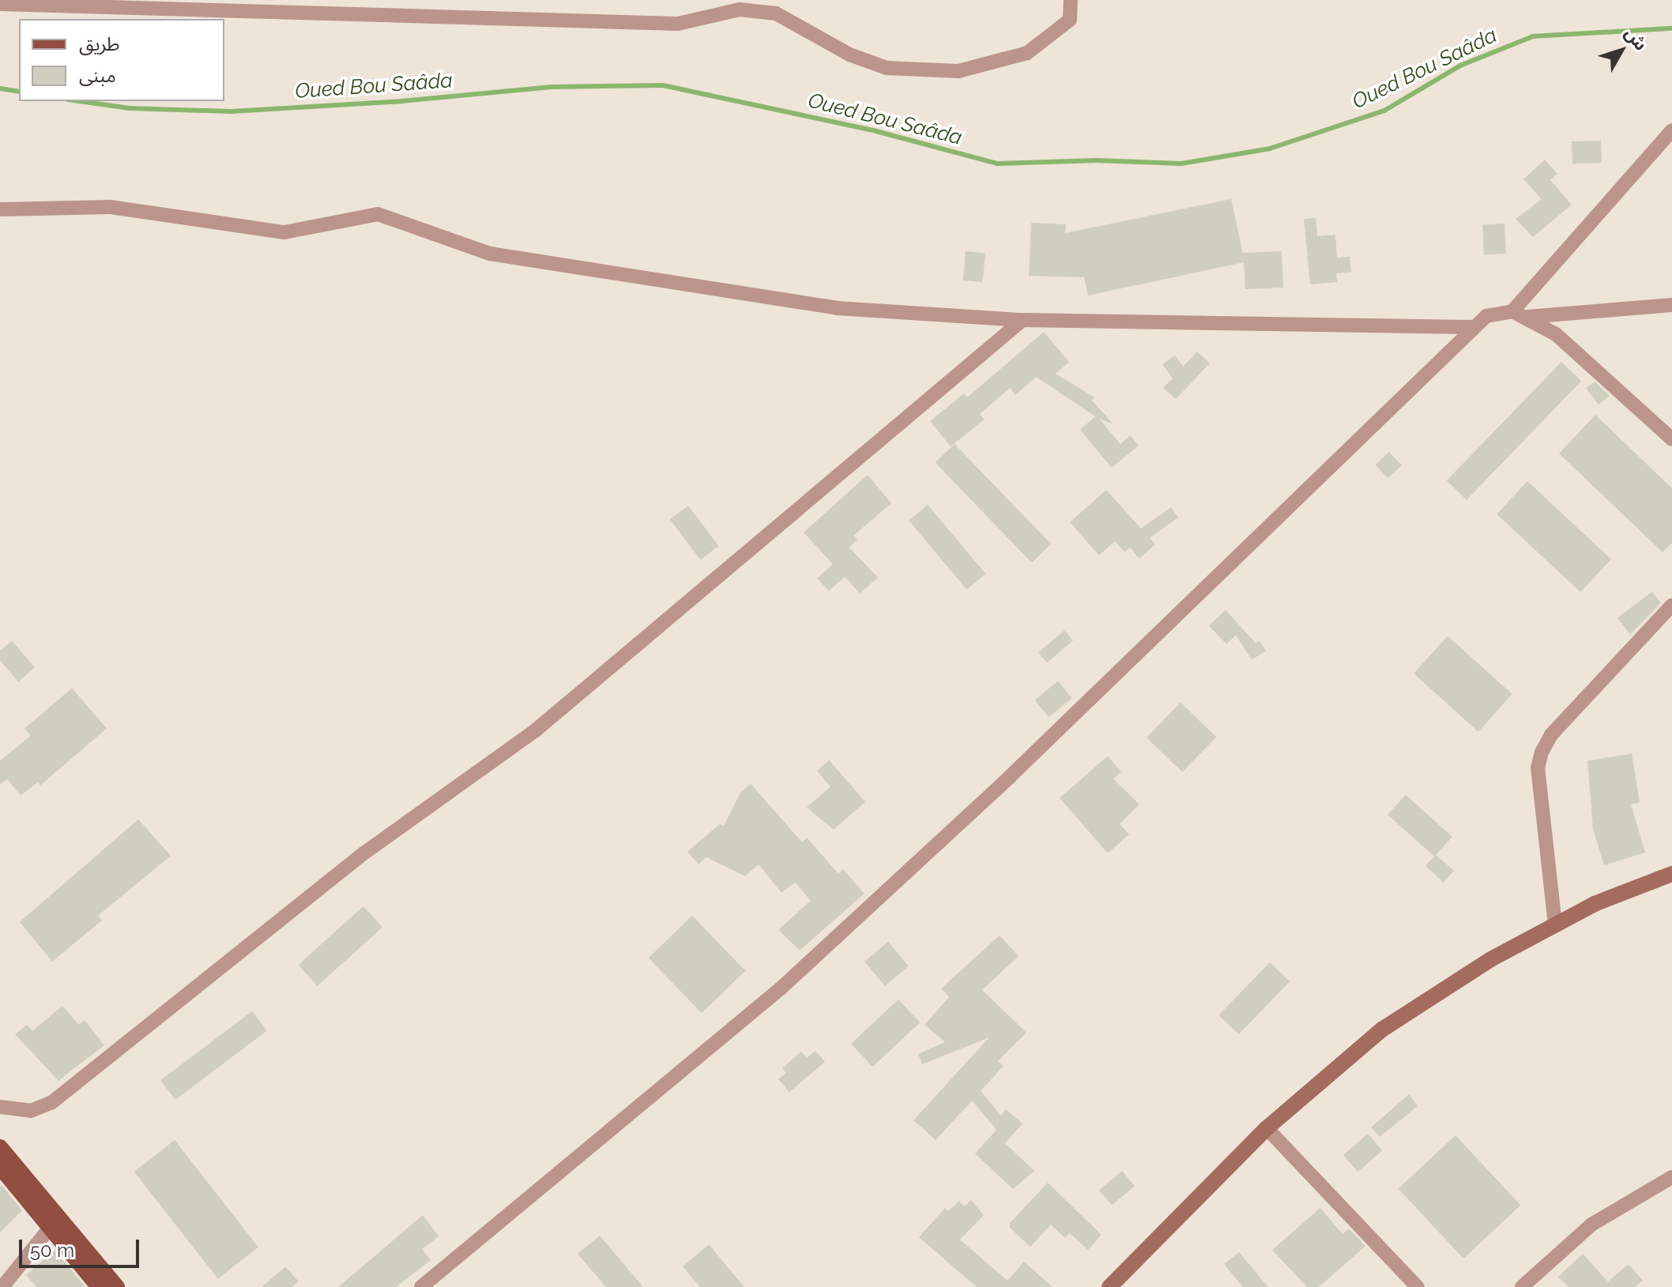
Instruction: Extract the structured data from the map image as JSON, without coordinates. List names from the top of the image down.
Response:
{
  "water": ["Oued Bou Saâda"],
  "legend": ["طريق", "مبنى"],
  "scale_bar": "50 m",
  "north": "top right"
}
